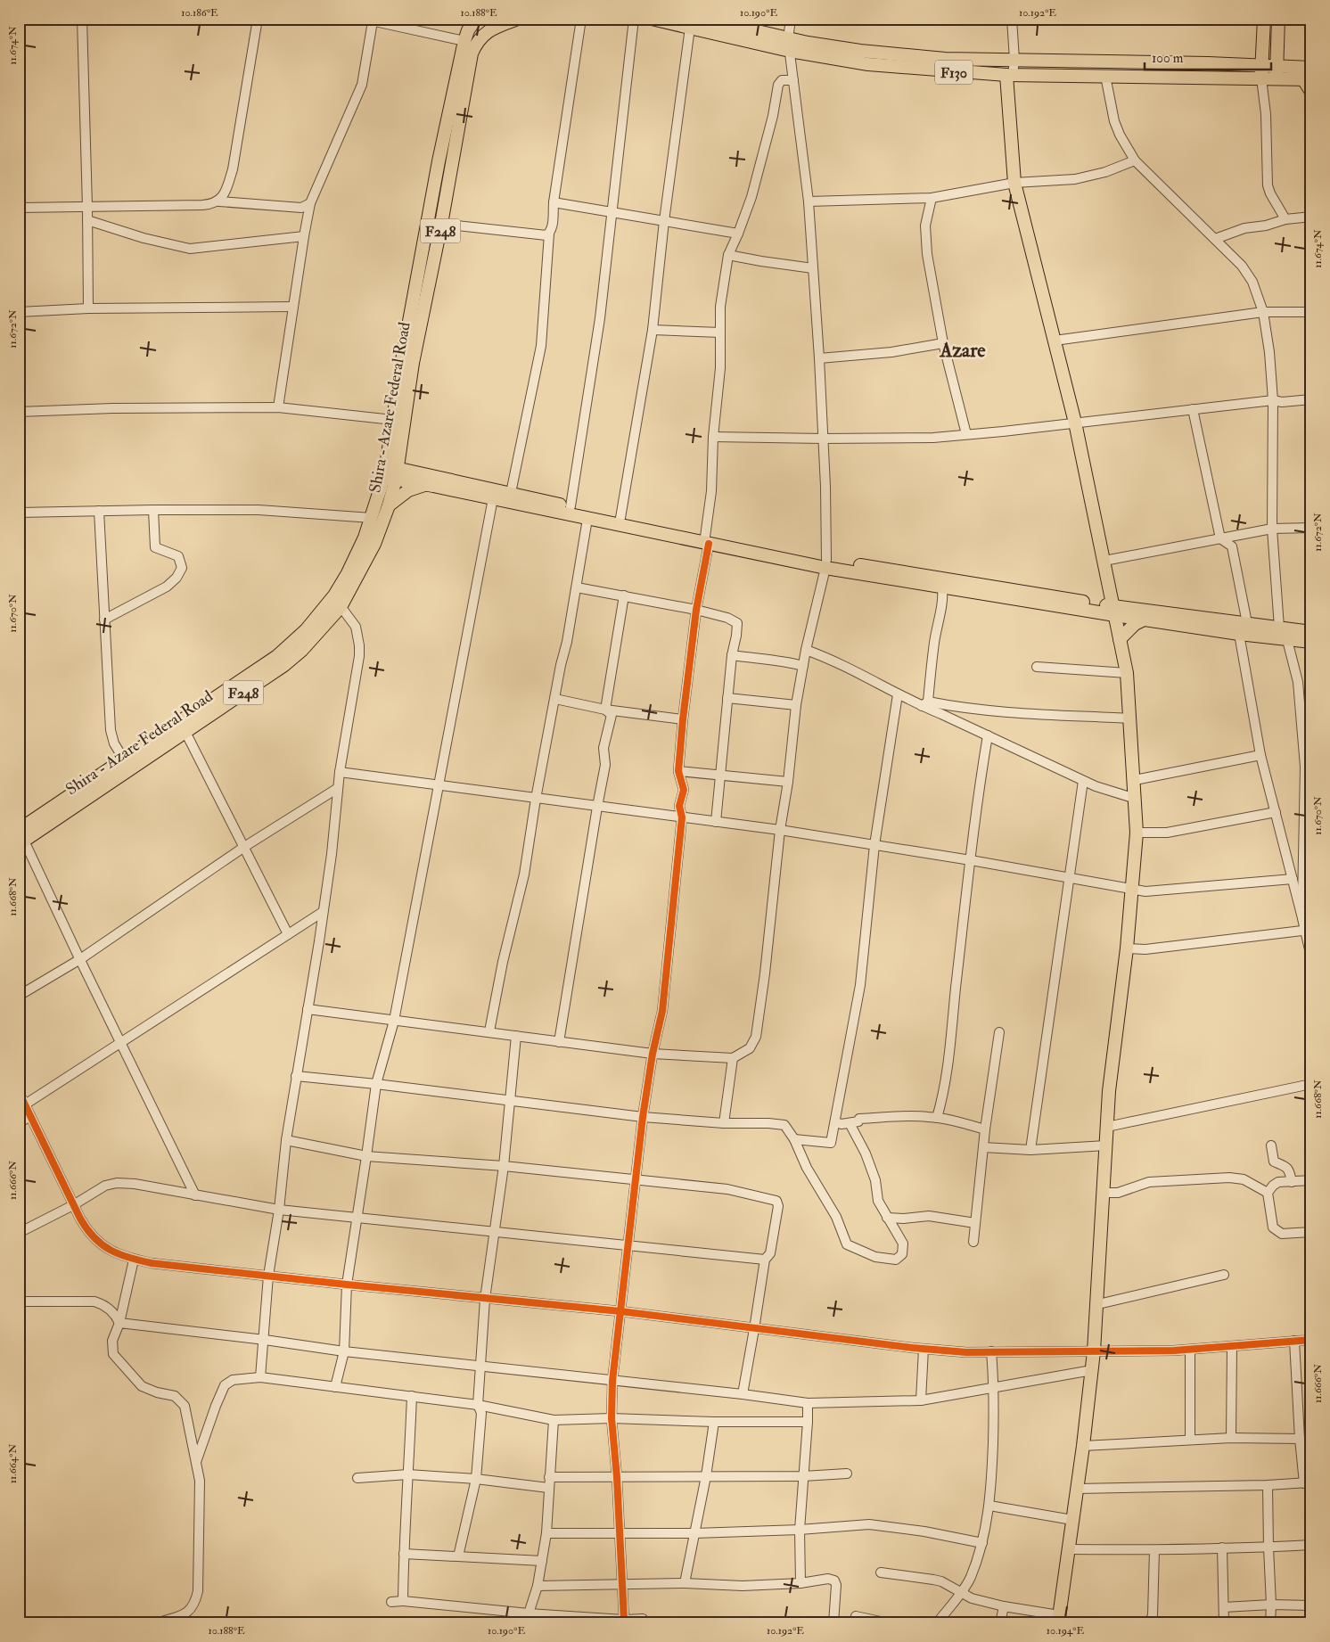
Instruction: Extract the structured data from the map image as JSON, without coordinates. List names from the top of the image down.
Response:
{
  "streets": {
    "main road": ["F130", "F248", "Shira - Azare Federal Road"]
  },
  "districts": ["Azare"],
  "scale_bar": "100 m",
  "coordinates": [
    "10.186°E",
    "10.188°E",
    "10.190°E",
    "10.192°E",
    "11.674°N",
    "11.672°N",
    "11.670°N",
    "11.668°N",
    "11.666°N",
    "11.664°N",
    "10.194°E"
  ]
}
